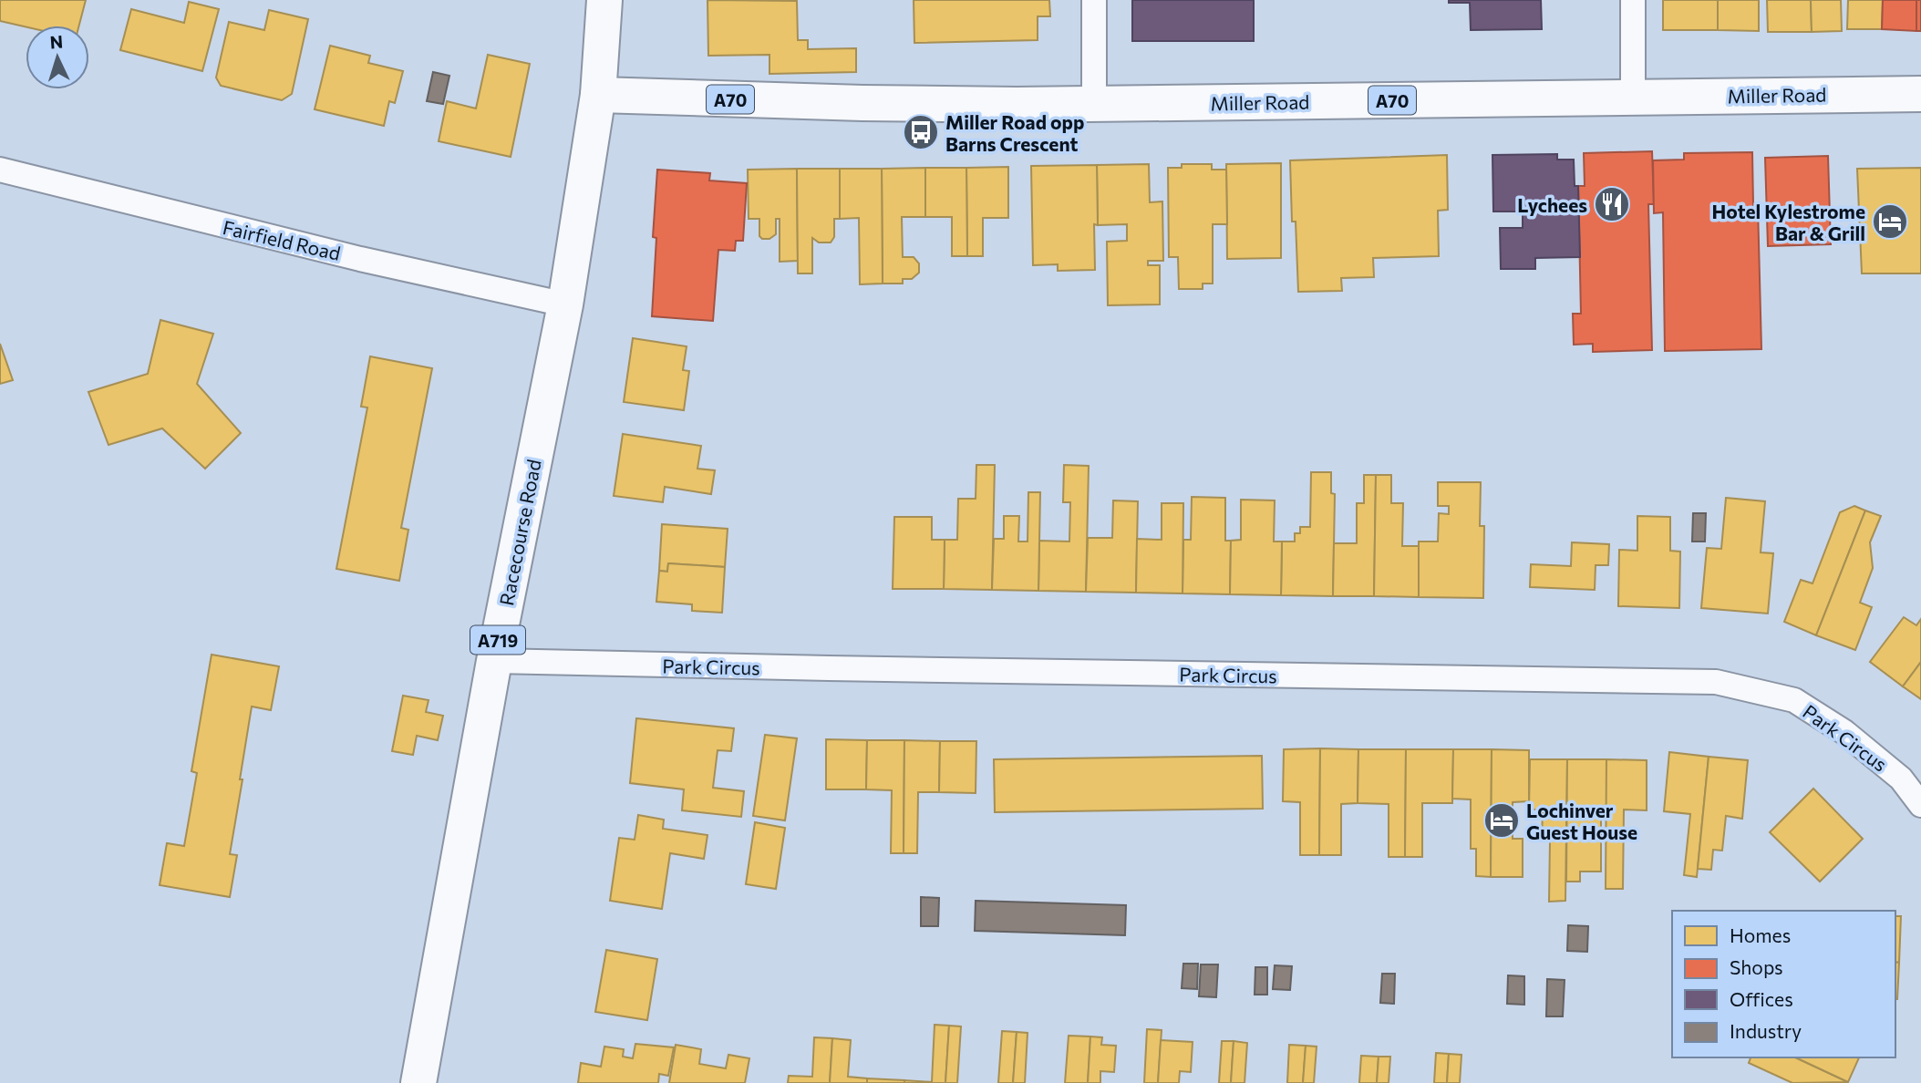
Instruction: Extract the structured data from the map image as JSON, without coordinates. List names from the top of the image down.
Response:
{
  "streets": {
    "main road": [
      "Miller Road",
      "A70",
      "Racecourse Road",
      "A719"
    ],
    "street": ["Fairfield Road", "Park Circus"]
  },
  "crossings": [
    ["Miller Road", "Racecourse Road"],
    ["Miller Road", "A719"],
    ["Fairfield Road", "Racecourse Road"],
    ["Racecourse Road", "A719"],
    ["Racecourse Road", "Park Circus"]
  ],
  "places": {
    "bus stop": ["Miller Road opp Barns Crescent"],
    "restaurant": ["Lychees"],
    "hotel": ["Hotel Kylestrome Bar & Grill", "Lochinver Guest House"]
  },
  "legend": [
    "Homes",
    "Shops",
    "Offices",
    "Industry"
  ],
  "north": "top"
}
